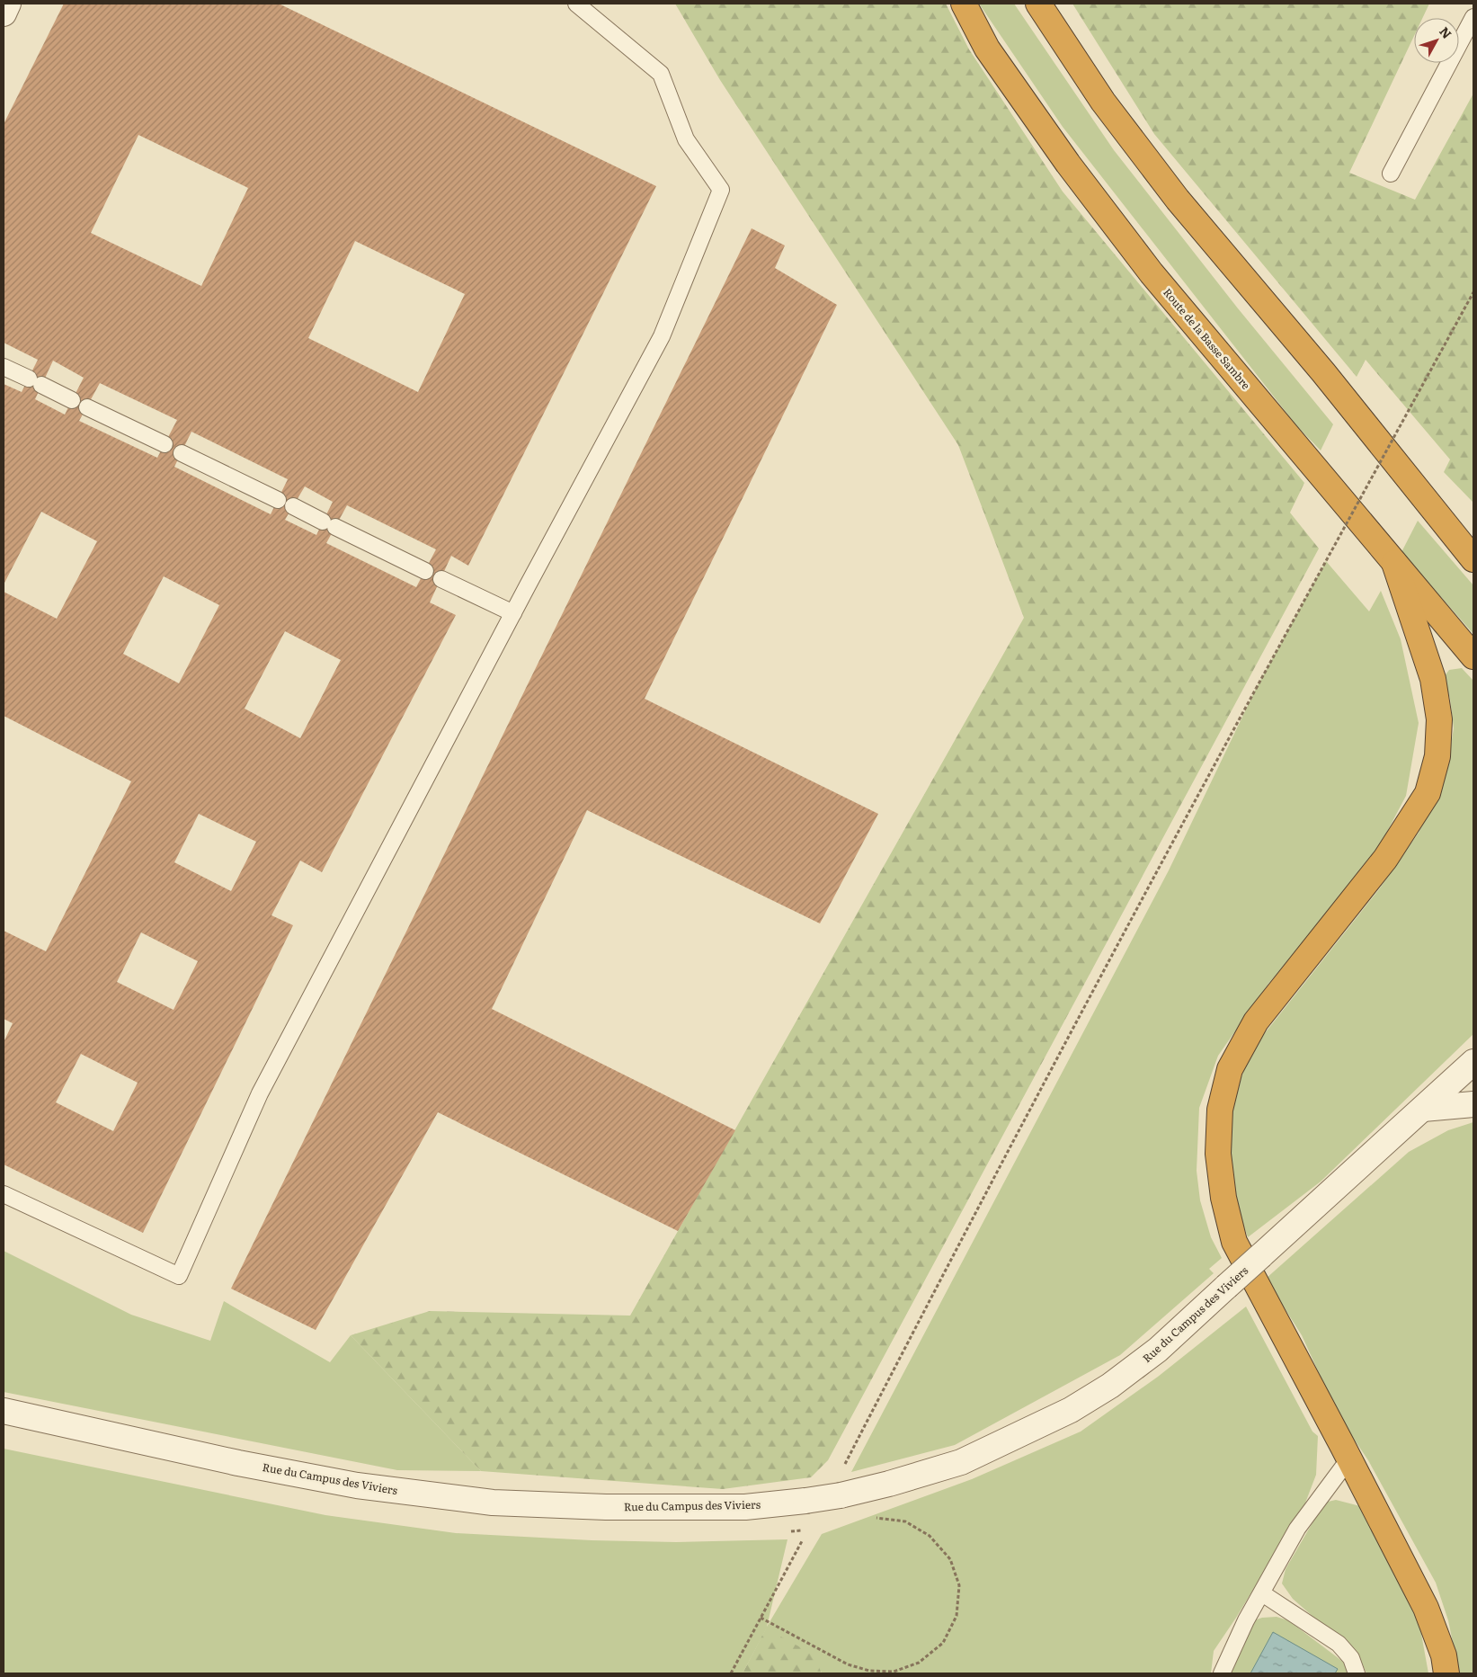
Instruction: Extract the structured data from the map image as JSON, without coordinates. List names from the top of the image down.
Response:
{
  "streets": {
    "highway": ["Route de la Basse Sambre"],
    "street": ["Rue du Campus des Viviers"]
  },
  "north": "top right"
}
